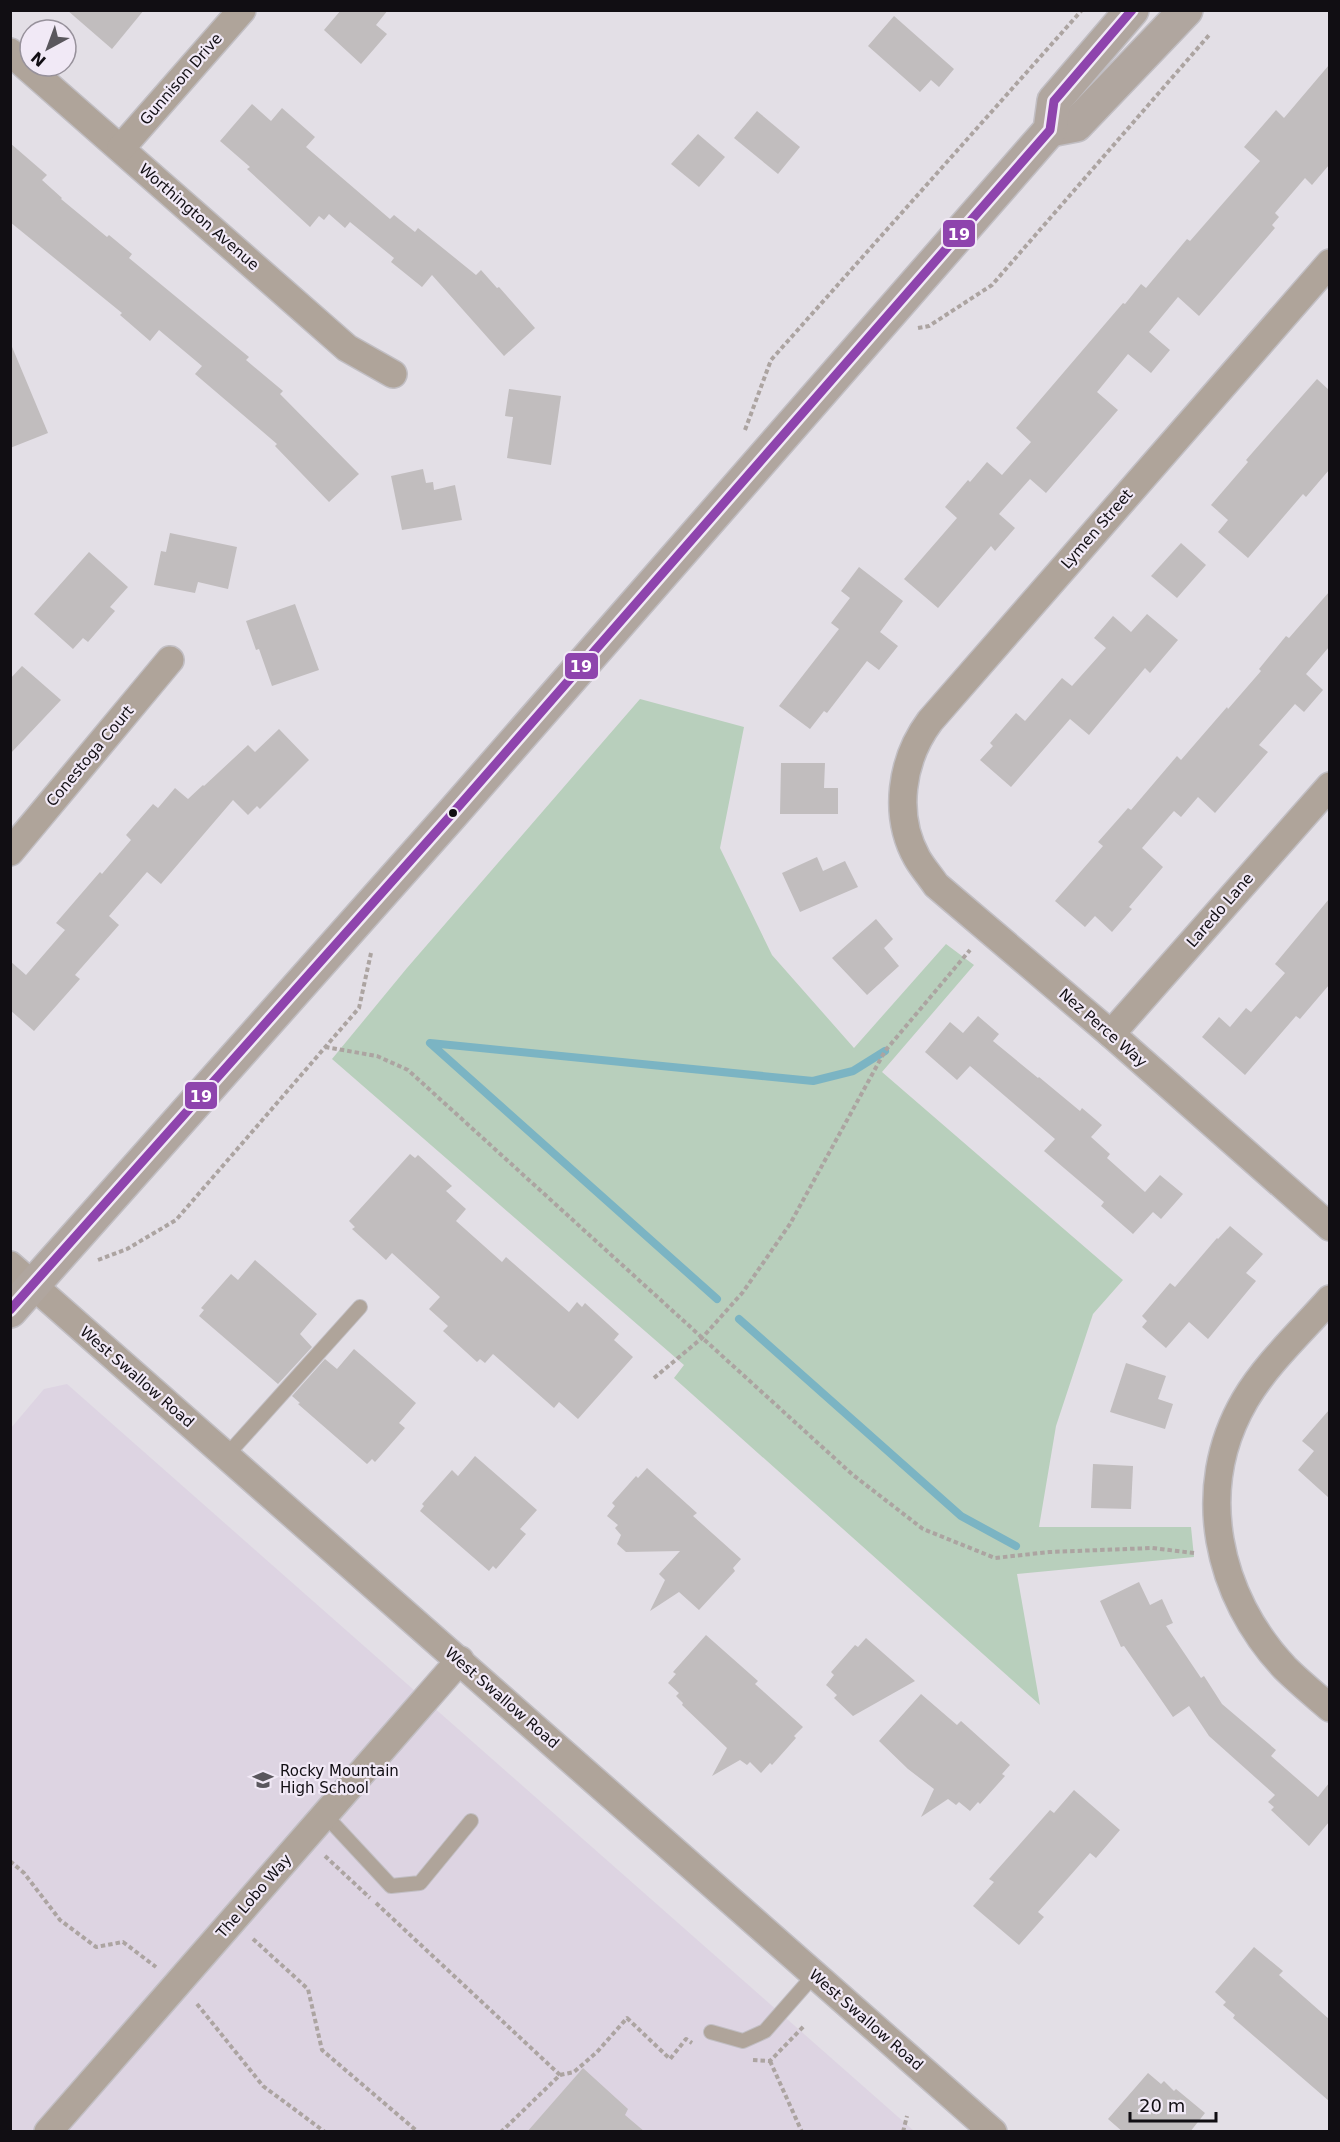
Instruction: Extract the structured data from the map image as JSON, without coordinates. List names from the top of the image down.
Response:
{
  "streets": {
    "street": [
      "Gunnison Drive",
      "Worthington Avenue",
      "Lymen Street",
      "Conestoga Court",
      "Laredo Lane",
      "Nez Perce Way",
      "West Swallow Road",
      "The Lobo Way"
    ]
  },
  "crossings": [
    ["Gunnison Drive", "Worthington Avenue"],
    ["Lymen Street", "Nez Perce Way"],
    ["Laredo Lane", "Nez Perce Way"],
    ["West Swallow Road", "The Lobo Way"]
  ],
  "places": {
    "school or university": ["Rocky Mountain High School"]
  },
  "lines": ["transit line 19"],
  "scale_bar": "20 m",
  "north": "bottom left"
}
